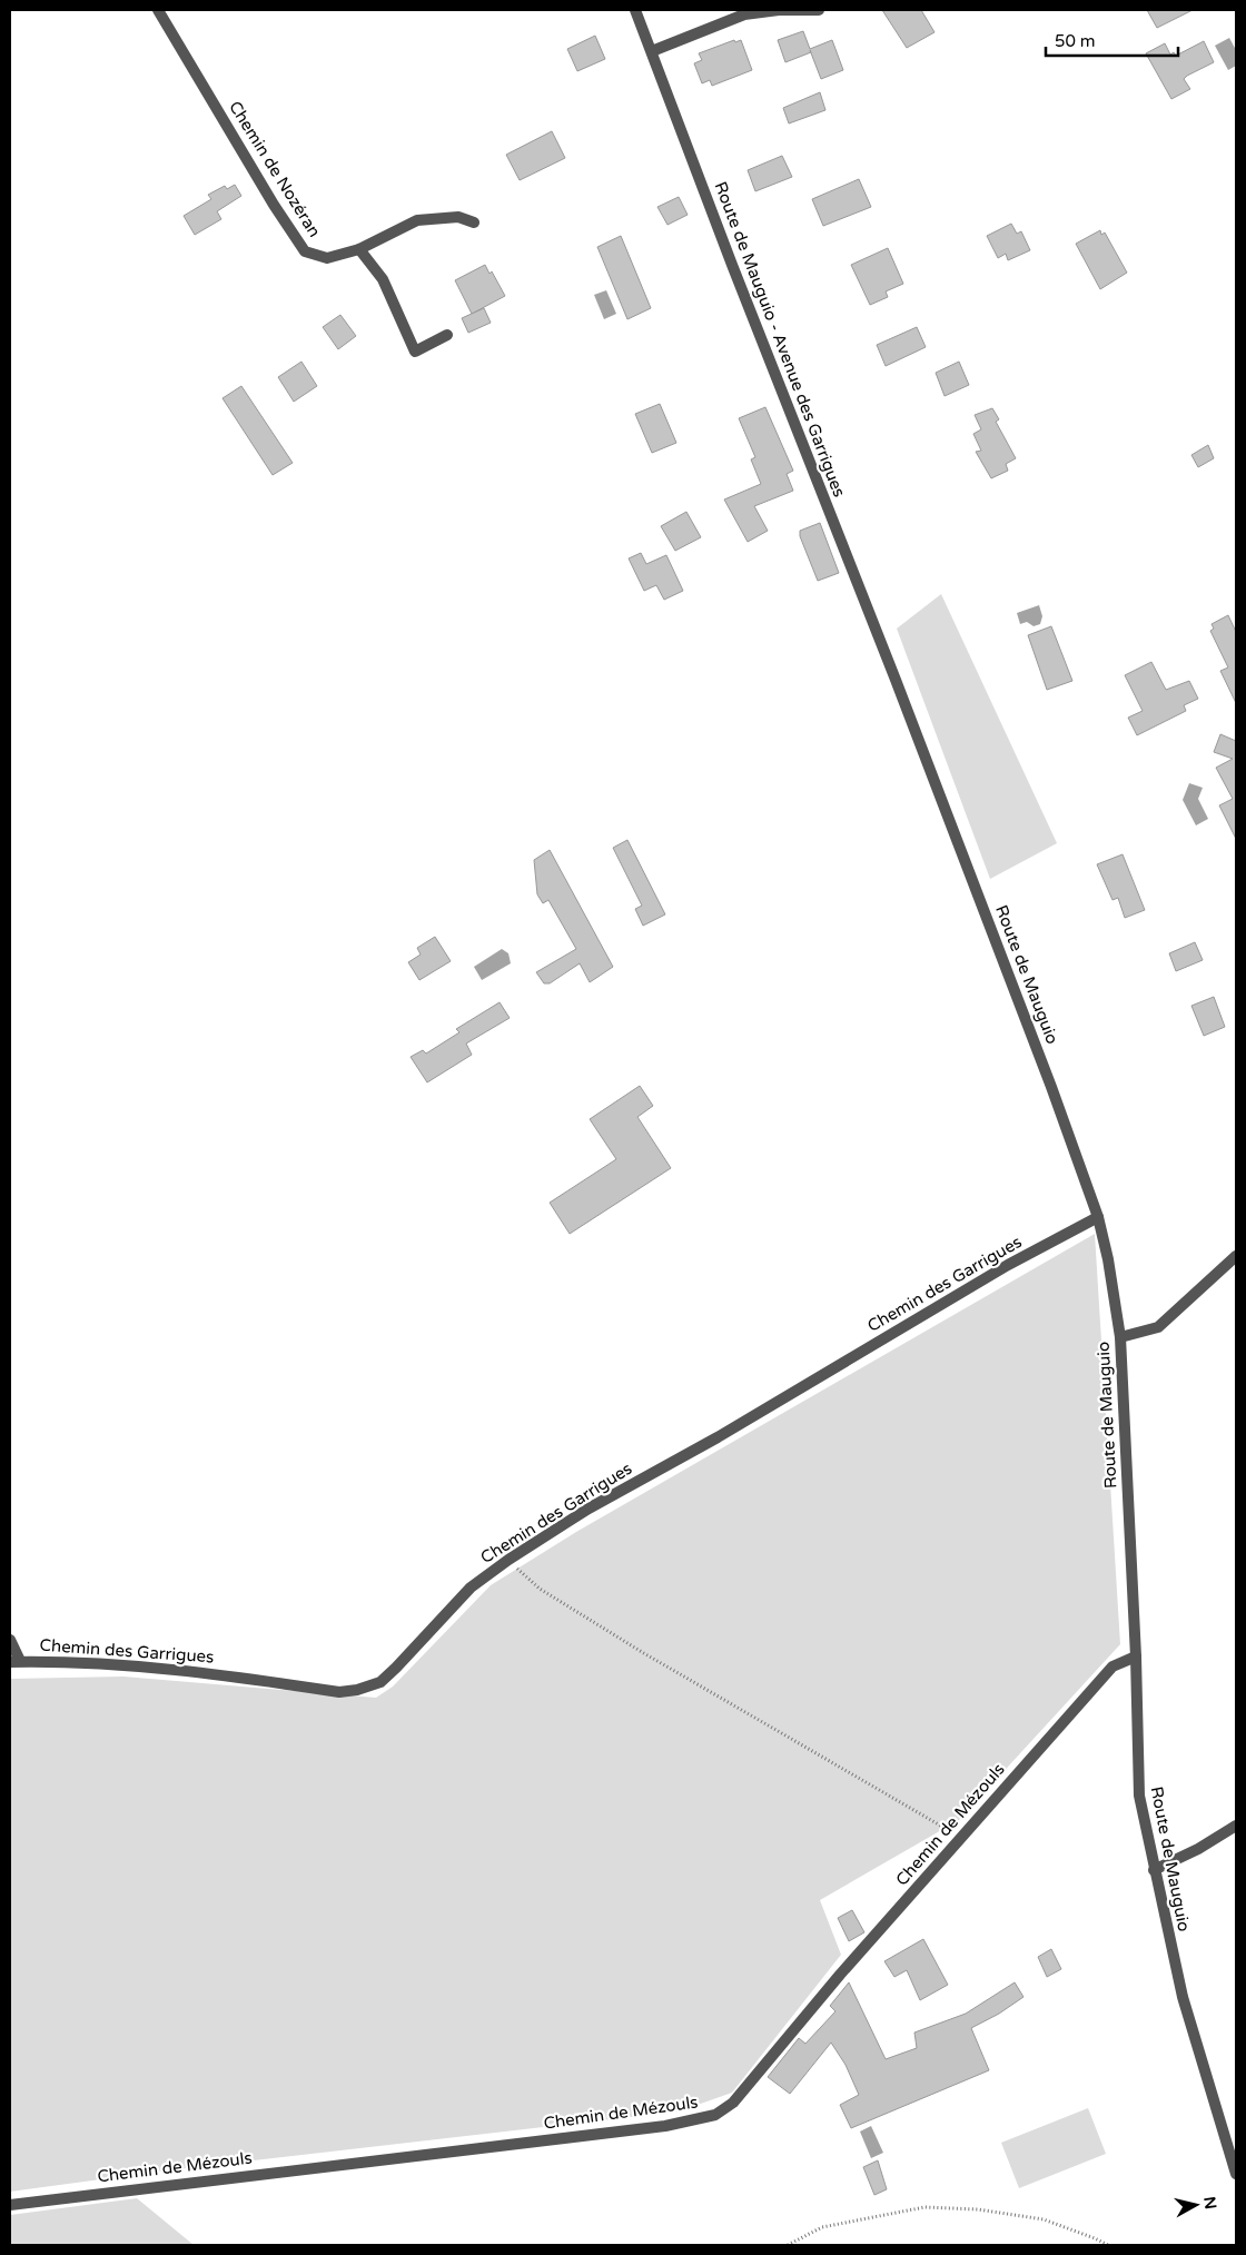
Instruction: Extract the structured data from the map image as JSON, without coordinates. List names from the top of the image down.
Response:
{
  "streets": {
    "street": [
      "Chemin de Nozéran",
      "Route de Mauguio - Avenue des Garrigues",
      "Route de Mauguio",
      "Chemin des Garrigues",
      "Chemin de Mézouls"
    ]
  },
  "crossings": [
    ["Route de Mauguio - Avenue des Garrigues", "Route de Mauguio"],
    ["Route de Mauguio", "Chemin des Garrigues"],
    ["Route de Mauguio", "Chemin de Mézouls"]
  ],
  "scale_bar": "50 m",
  "north": "right"
}
